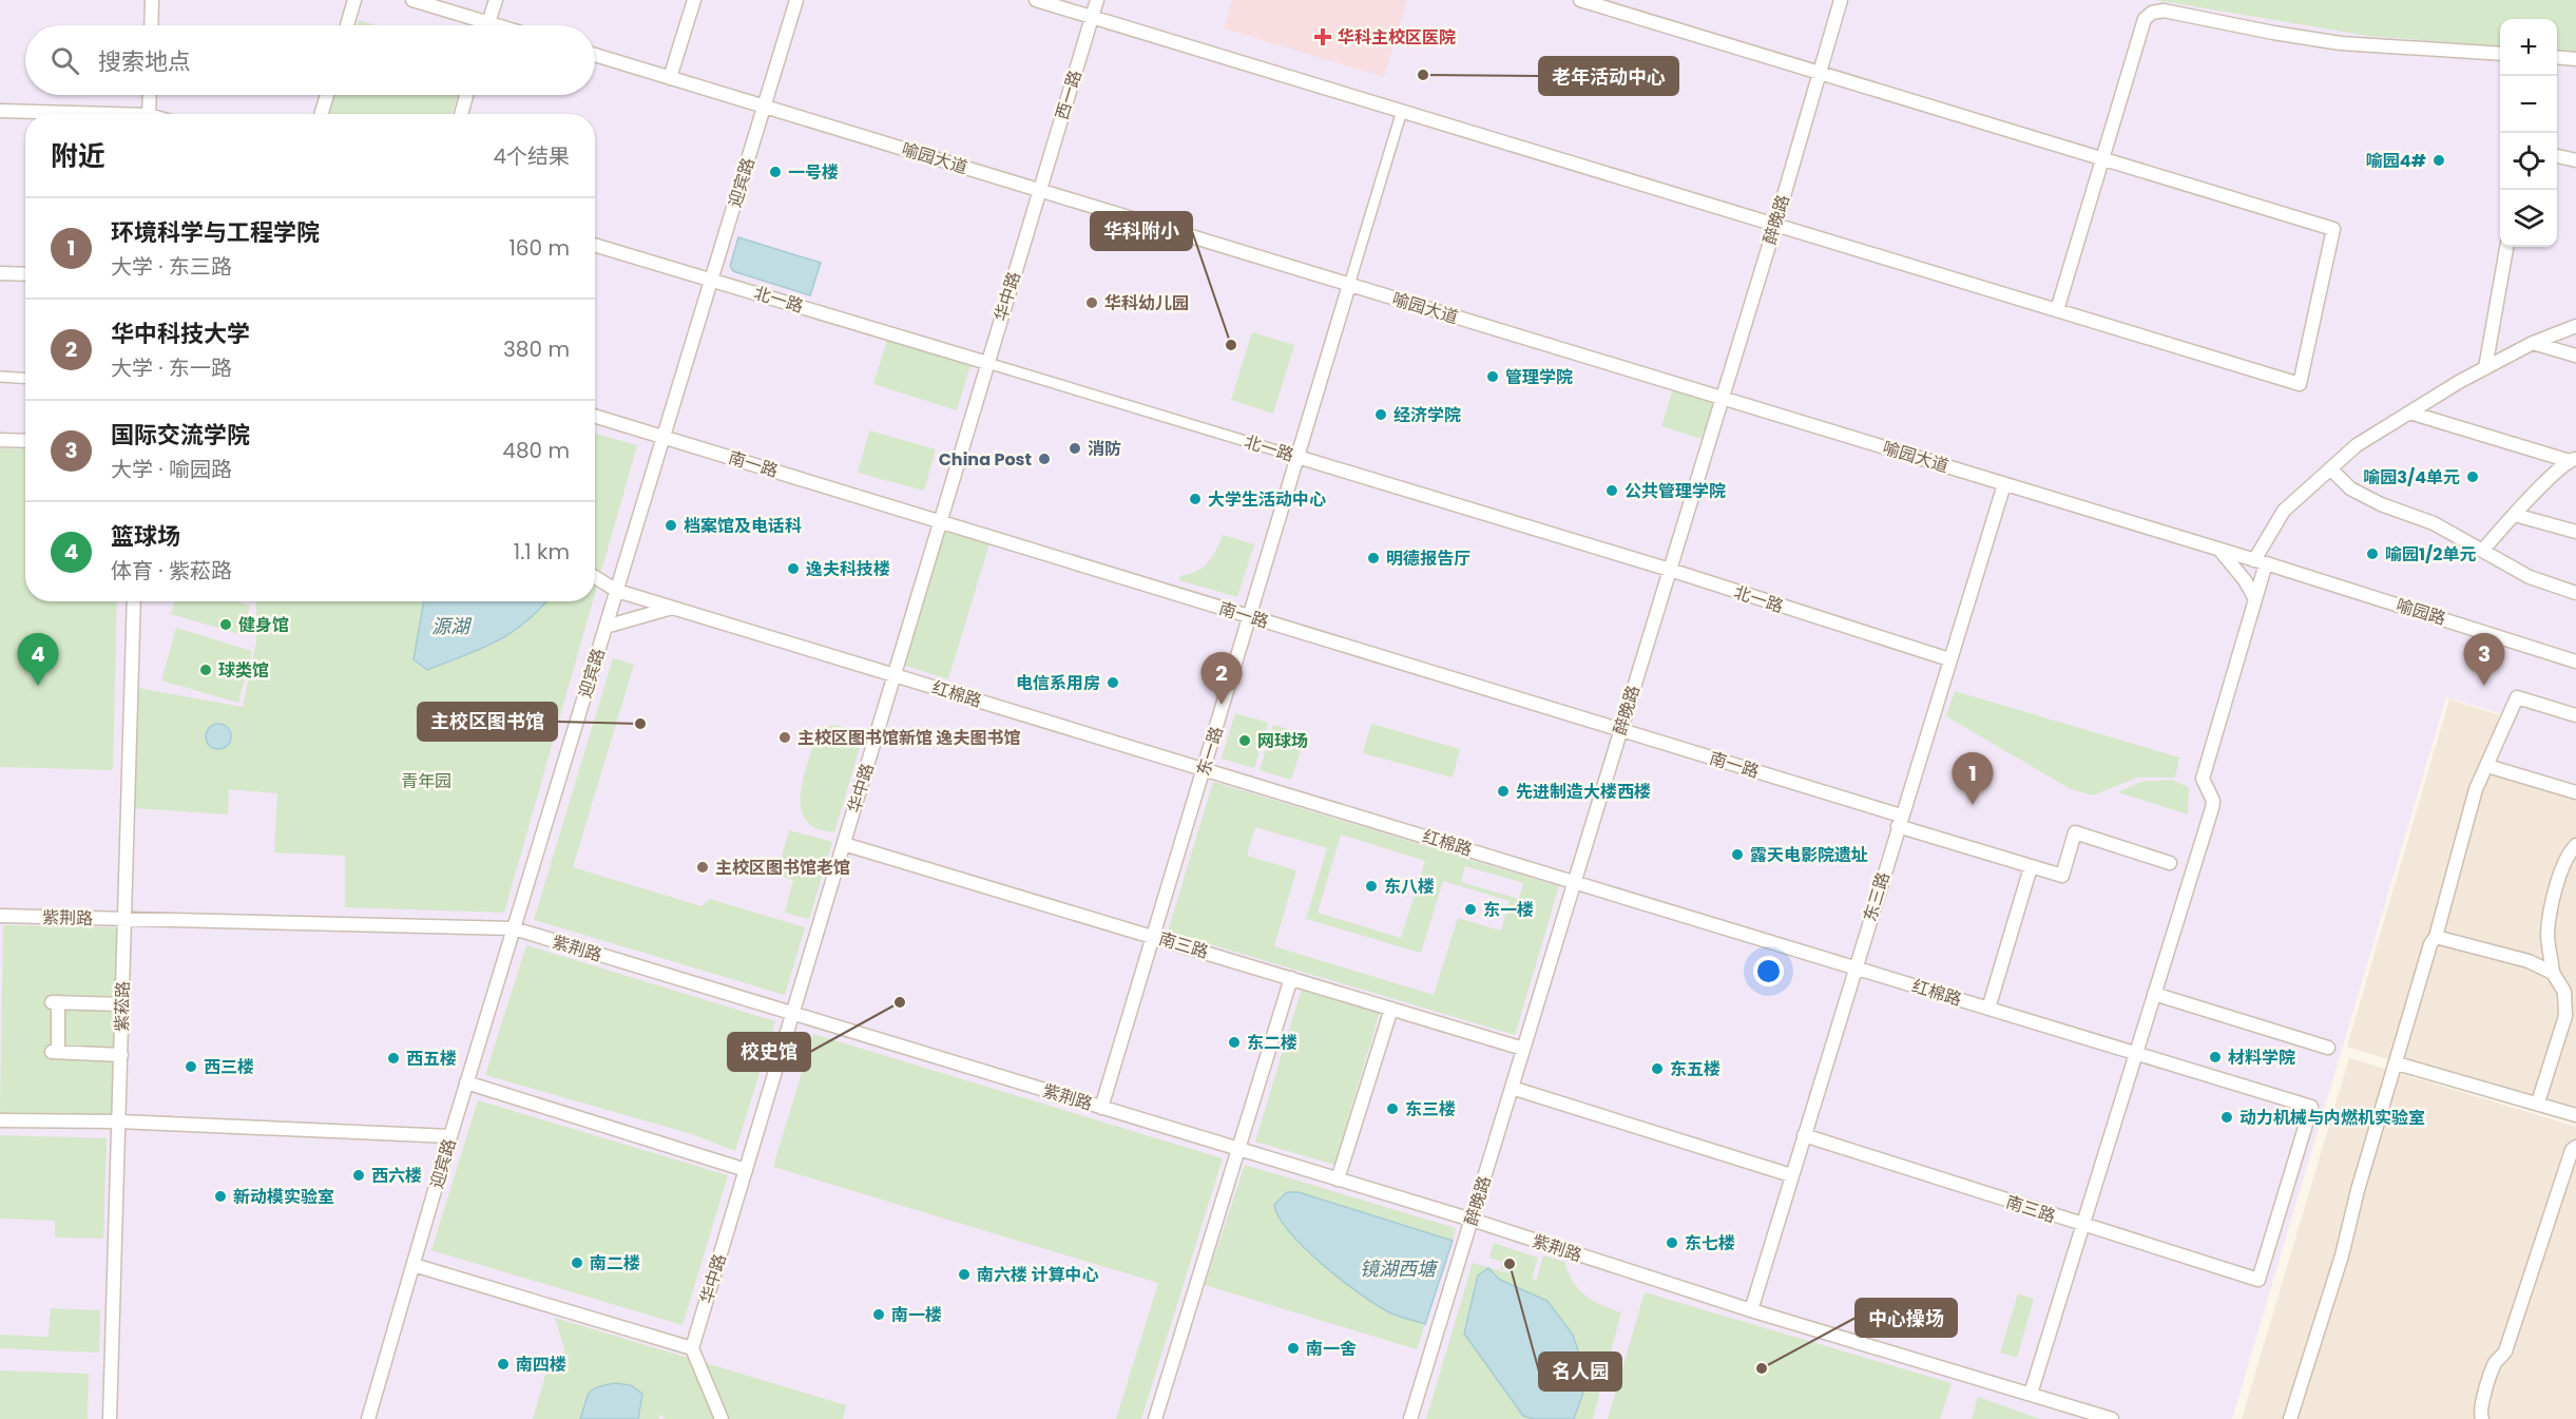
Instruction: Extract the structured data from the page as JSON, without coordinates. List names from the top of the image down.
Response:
{
  "streets": {
    "street": [
      "西一路",
      "喻园大道",
      "迎宾路",
      "醉晚路",
      "华中路",
      "北一路",
      "南一路",
      "喻园路",
      "红棉路",
      "东一路",
      "东三路",
      "紫荆路",
      "南三路",
      "紫菘路"
    ]
  },
  "crossings": [
    ["西一路", "喻园大道"],
    ["西一路", "华中路"],
    ["喻园大道", "迎宾路"],
    ["喻园大道", "醉晚路"],
    ["喻园大道", "华中路"],
    ["喻园大道", "喻园路"],
    ["喻园大道", "东一路"],
    ["喻园大道", "东三路"],
    ["迎宾路", "北一路"],
    ["迎宾路", "南一路"],
    ["迎宾路", "红棉路"],
    ["迎宾路", "紫荆路"],
    ["醉晚路", "北一路"],
    ["醉晚路", "南一路"],
    ["醉晚路", "红棉路"],
    ["醉晚路", "紫荆路"],
    ["醉晚路", "南三路"],
    ["华中路", "北一路"],
    ["华中路", "南一路"],
    ["华中路", "红棉路"],
    ["华中路", "紫荆路"],
    ["华中路", "南三路"],
    ["北一路", "东一路"],
    ["北一路", "东三路"],
    ["南一路", "东一路"],
    ["南一路", "东三路"],
    ["红棉路", "东一路"],
    ["红棉路", "东三路"],
    ["红棉路", "南三路"],
    ["东一路", "紫荆路"],
    ["东一路", "南三路"],
    ["东三路", "紫荆路"],
    ["东三路", "南三路"],
    ["紫荆路", "紫菘路"]
  ],
  "water": ["源湖", "镜湖西塘"],
  "parks": ["青年园"],
  "places": {
    "health": ["华科主校区医院"],
    "other": [
      "老年活动中心",
      "喻园4#",
      "一号楼",
      "华科幼儿园",
      "华科附小",
      "管理学院",
      "经济学院",
      "消防",
      "China Post",
      "喻园3/4单元",
      "公共管理学院",
      "大学生活动中心",
      "档案馆及电话科",
      "喻园1/2单元",
      "明德报告厅",
      "逸夫科技楼",
      "健身馆",
      "球类馆",
      "电信系用房",
      "主校区图书馆",
      "主校区图书馆新馆 逸夫图书馆",
      "网球场",
      "先进制造大楼西楼",
      "露天电影院遗址",
      "主校区图书馆老馆",
      "东八楼",
      "东一楼",
      "校史馆",
      "东二楼",
      "材料学院",
      "西五楼",
      "西三楼",
      "东五楼",
      "东三楼",
      "动力机械与内燃机实验室",
      "西六楼",
      "新动模实验室",
      "东七楼",
      "南二楼",
      "名人园",
      "南六楼 计算中心",
      "南一楼",
      "南一舍",
      "南四楼",
      "中心操场"
    ]
  },
  "page": {
    "map_buttons": ["+", "−"],
    "search": "搜索地点",
    "heading": ["附近", "4个结果"],
    "list": [
      {
        "mark": "1",
        "name": "环境科学与工程学院",
        "note": "大学 · 东三路",
        "value": "160 m"
      },
      {
        "mark": "2",
        "name": "华中科技大学",
        "note": "大学 · 东一路",
        "value": "380 m"
      },
      {
        "mark": "3",
        "name": "国际交流学院",
        "note": "大学 · 喻园路",
        "value": "480 m"
      },
      {
        "mark": "4",
        "name": "篮球场",
        "note": "体育 · 紫菘路",
        "value": "1.1 km"
      }
    ],
    "pins": [
      "3",
      "4",
      "2",
      "1"
    ]
  }
}
